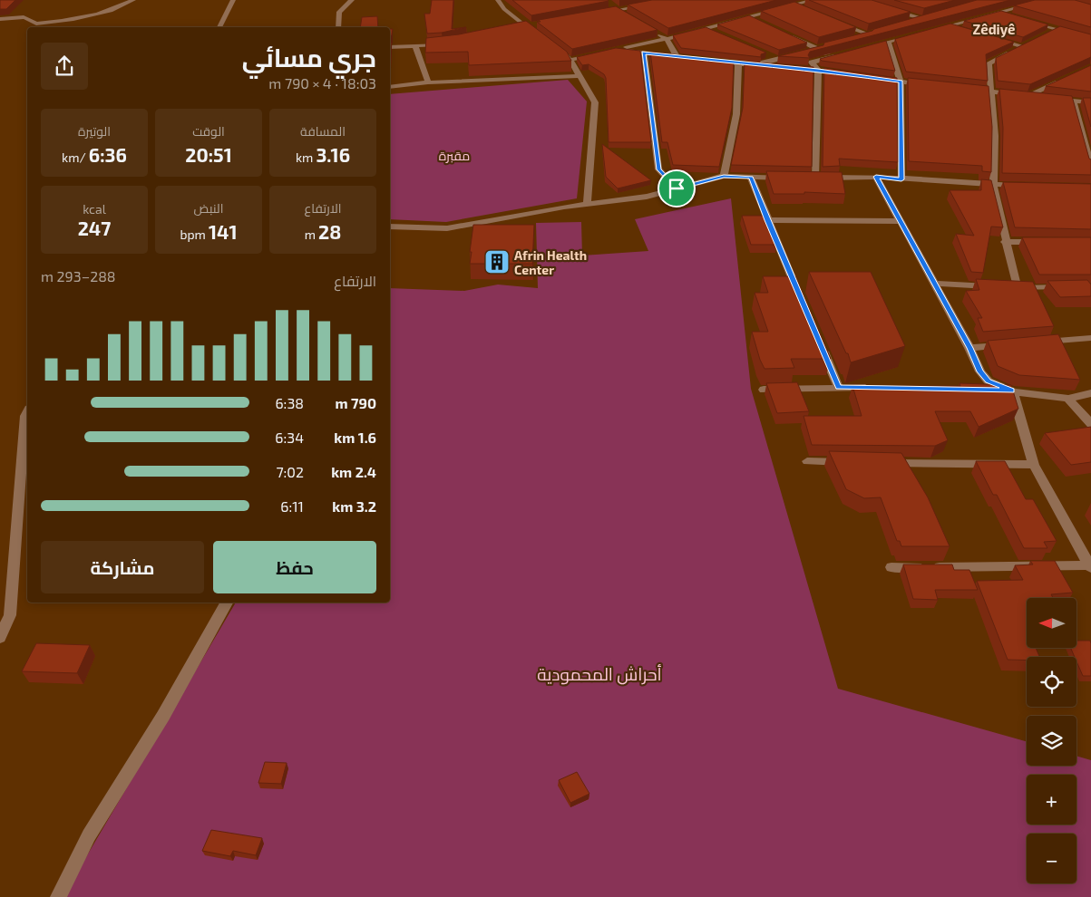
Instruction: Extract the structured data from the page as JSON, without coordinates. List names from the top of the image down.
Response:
{
  "districts": ["Zêdiyê"],
  "parks": ["مقبرة", "أحراش المحمودية"],
  "places": {
    "building": ["Afrin Health Center"]
  },
  "north": "left",
  "page": {
    "heading": ["جري مسائي", "18:03 · 4 × 790 m"],
    "stats": [
      ["المسافة", "3.16 km"],
      ["الوقت", "20:51"],
      ["الوتيرة", "6:36 /km"],
      ["الارتفاع", "28 m"],
      ["النبض", "141 bpm"],
      ["kcal", "247"]
    ],
    "chart": ["الارتفاع", "288–293 m"],
    "list": [
      {
        "name": "790 m",
        "note": "6:38"
      },
      {
        "name": "1.6 km",
        "note": "6:34"
      },
      {
        "name": "2.4 km",
        "note": "7:02"
      },
      {
        "name": "3.2 km",
        "note": "6:11"
      }
    ],
    "buttons": ["حفظ", "مشاركة"],
    "map_buttons": ["+", "−"]
  }
}
